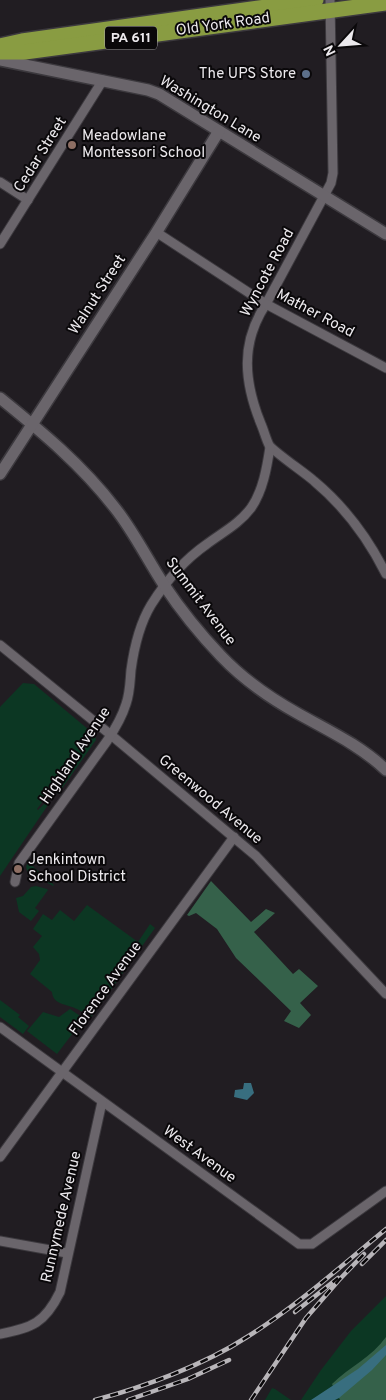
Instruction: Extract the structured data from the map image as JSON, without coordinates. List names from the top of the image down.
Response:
{
  "streets": {
    "highway": ["Old York Road", "PA 611"],
    "street": [
      "Washington Lane",
      "Cedar Street",
      "Wyncote Road",
      "Walnut Street",
      "Mather Road",
      "Summit Avenue",
      "Highland Avenue",
      "Greenwood Avenue",
      "Florence Avenue",
      "West Avenue",
      "Runnymede Avenue"
    ]
  },
  "crossings": [
    ["Old York Road", "Wyncote Road"],
    ["Washington Lane", "Cedar Street"],
    ["Washington Lane", "Wyncote Road"],
    ["Washington Lane", "Walnut Street"],
    ["Wyncote Road", "Mather Road"],
    ["Wyncote Road", "Highland Avenue"],
    ["Walnut Street", "Mather Road"],
    ["Walnut Street", "Summit Avenue"],
    ["Summit Avenue", "Highland Avenue"],
    ["Highland Avenue", "Greenwood Avenue"],
    ["Greenwood Avenue", "Florence Avenue"],
    ["Florence Avenue", "West Avenue"],
    ["West Avenue", "Runnymede Avenue"]
  ],
  "places": ["The UPS Store", "Meadowlane Montessori School", "Jenkintown School District"],
  "north": "bottom left"
}
